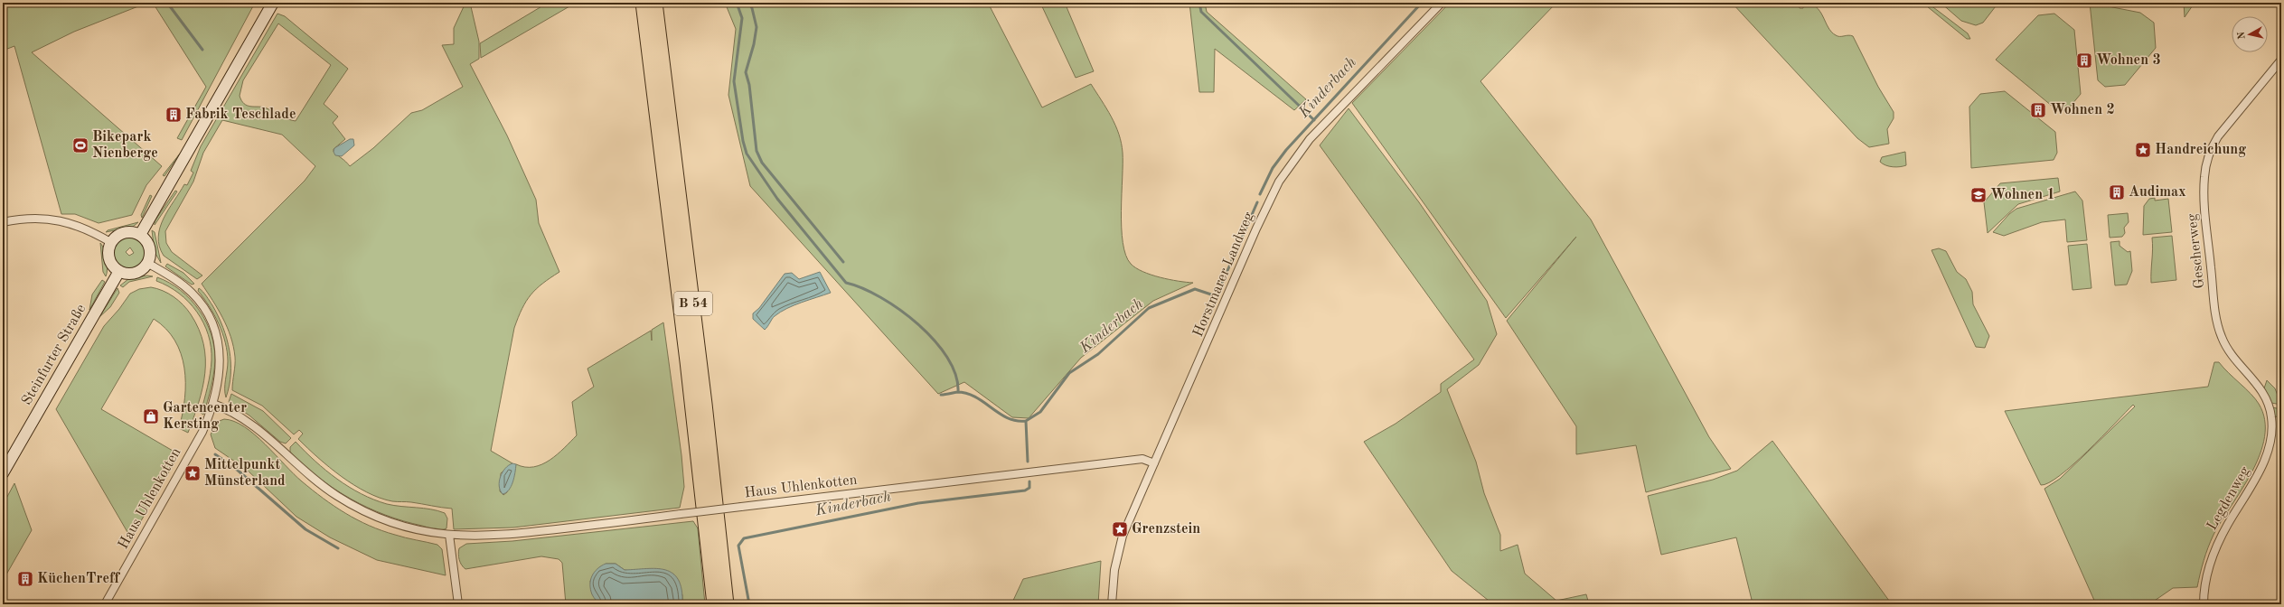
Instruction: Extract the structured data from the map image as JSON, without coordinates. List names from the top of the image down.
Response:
{
  "streets": {
    "highway": ["B 54"],
    "main road": ["Steinfurter Straße"],
    "street": [
      "Gescherweg",
      "Horstmarer Landweg",
      "Haus Uhlenkotten",
      "Legdenweg"
    ]
  },
  "crossings": [
    ["Gescherweg", "Legdenweg"],
    ["Horstmarer Landweg", "Haus Uhlenkotten"],
    ["Steinfurter Straße", "Haus Uhlenkotten"]
  ],
  "water": ["Kinderbach"],
  "places": {
    "building": [
      "Wohnen 3",
      "Wohnen 2",
      "Fabrik Teschlade",
      "Audimax",
      "KüchenTreff"
    ],
    "sports": ["Bikepark Nienberge"],
    "place": ["Handreichung", "Mittelpunkt Münsterland", "Grenzstein"],
    "school or university": ["Wohnen 1"],
    "shop": ["Gartencenter Kersting"]
  },
  "north": "left"
}
